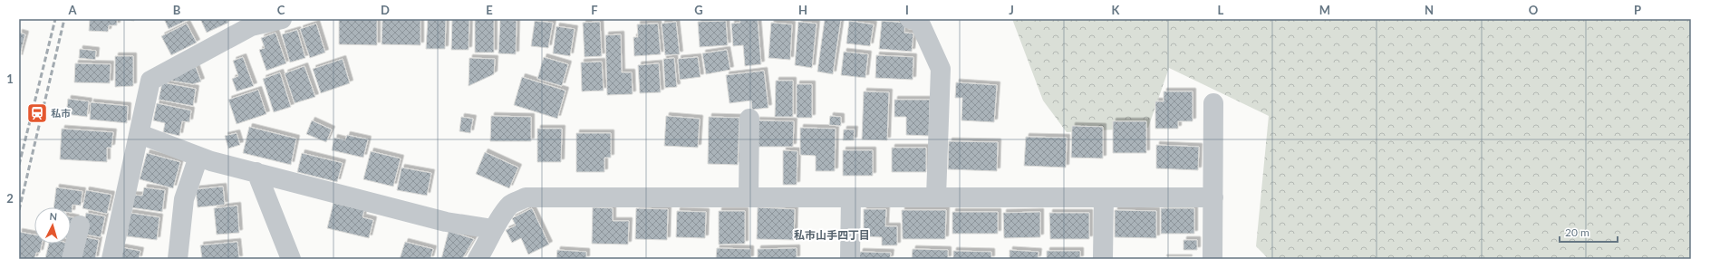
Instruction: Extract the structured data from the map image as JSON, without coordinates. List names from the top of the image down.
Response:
{
  "districts": ["私市山手四丁目"],
  "places": {
    "station": ["私市"]
  },
  "scale_bar": "20 m",
  "north": "top",
  "grid": {
    "columns": [
      "A",
      "B",
      "C",
      "D",
      "E",
      "F",
      "G",
      "H",
      "I",
      "J",
      "K",
      "L",
      "M",
      "N",
      "O",
      "P"
    ],
    "rows": ["1", "2"]
  }
}
